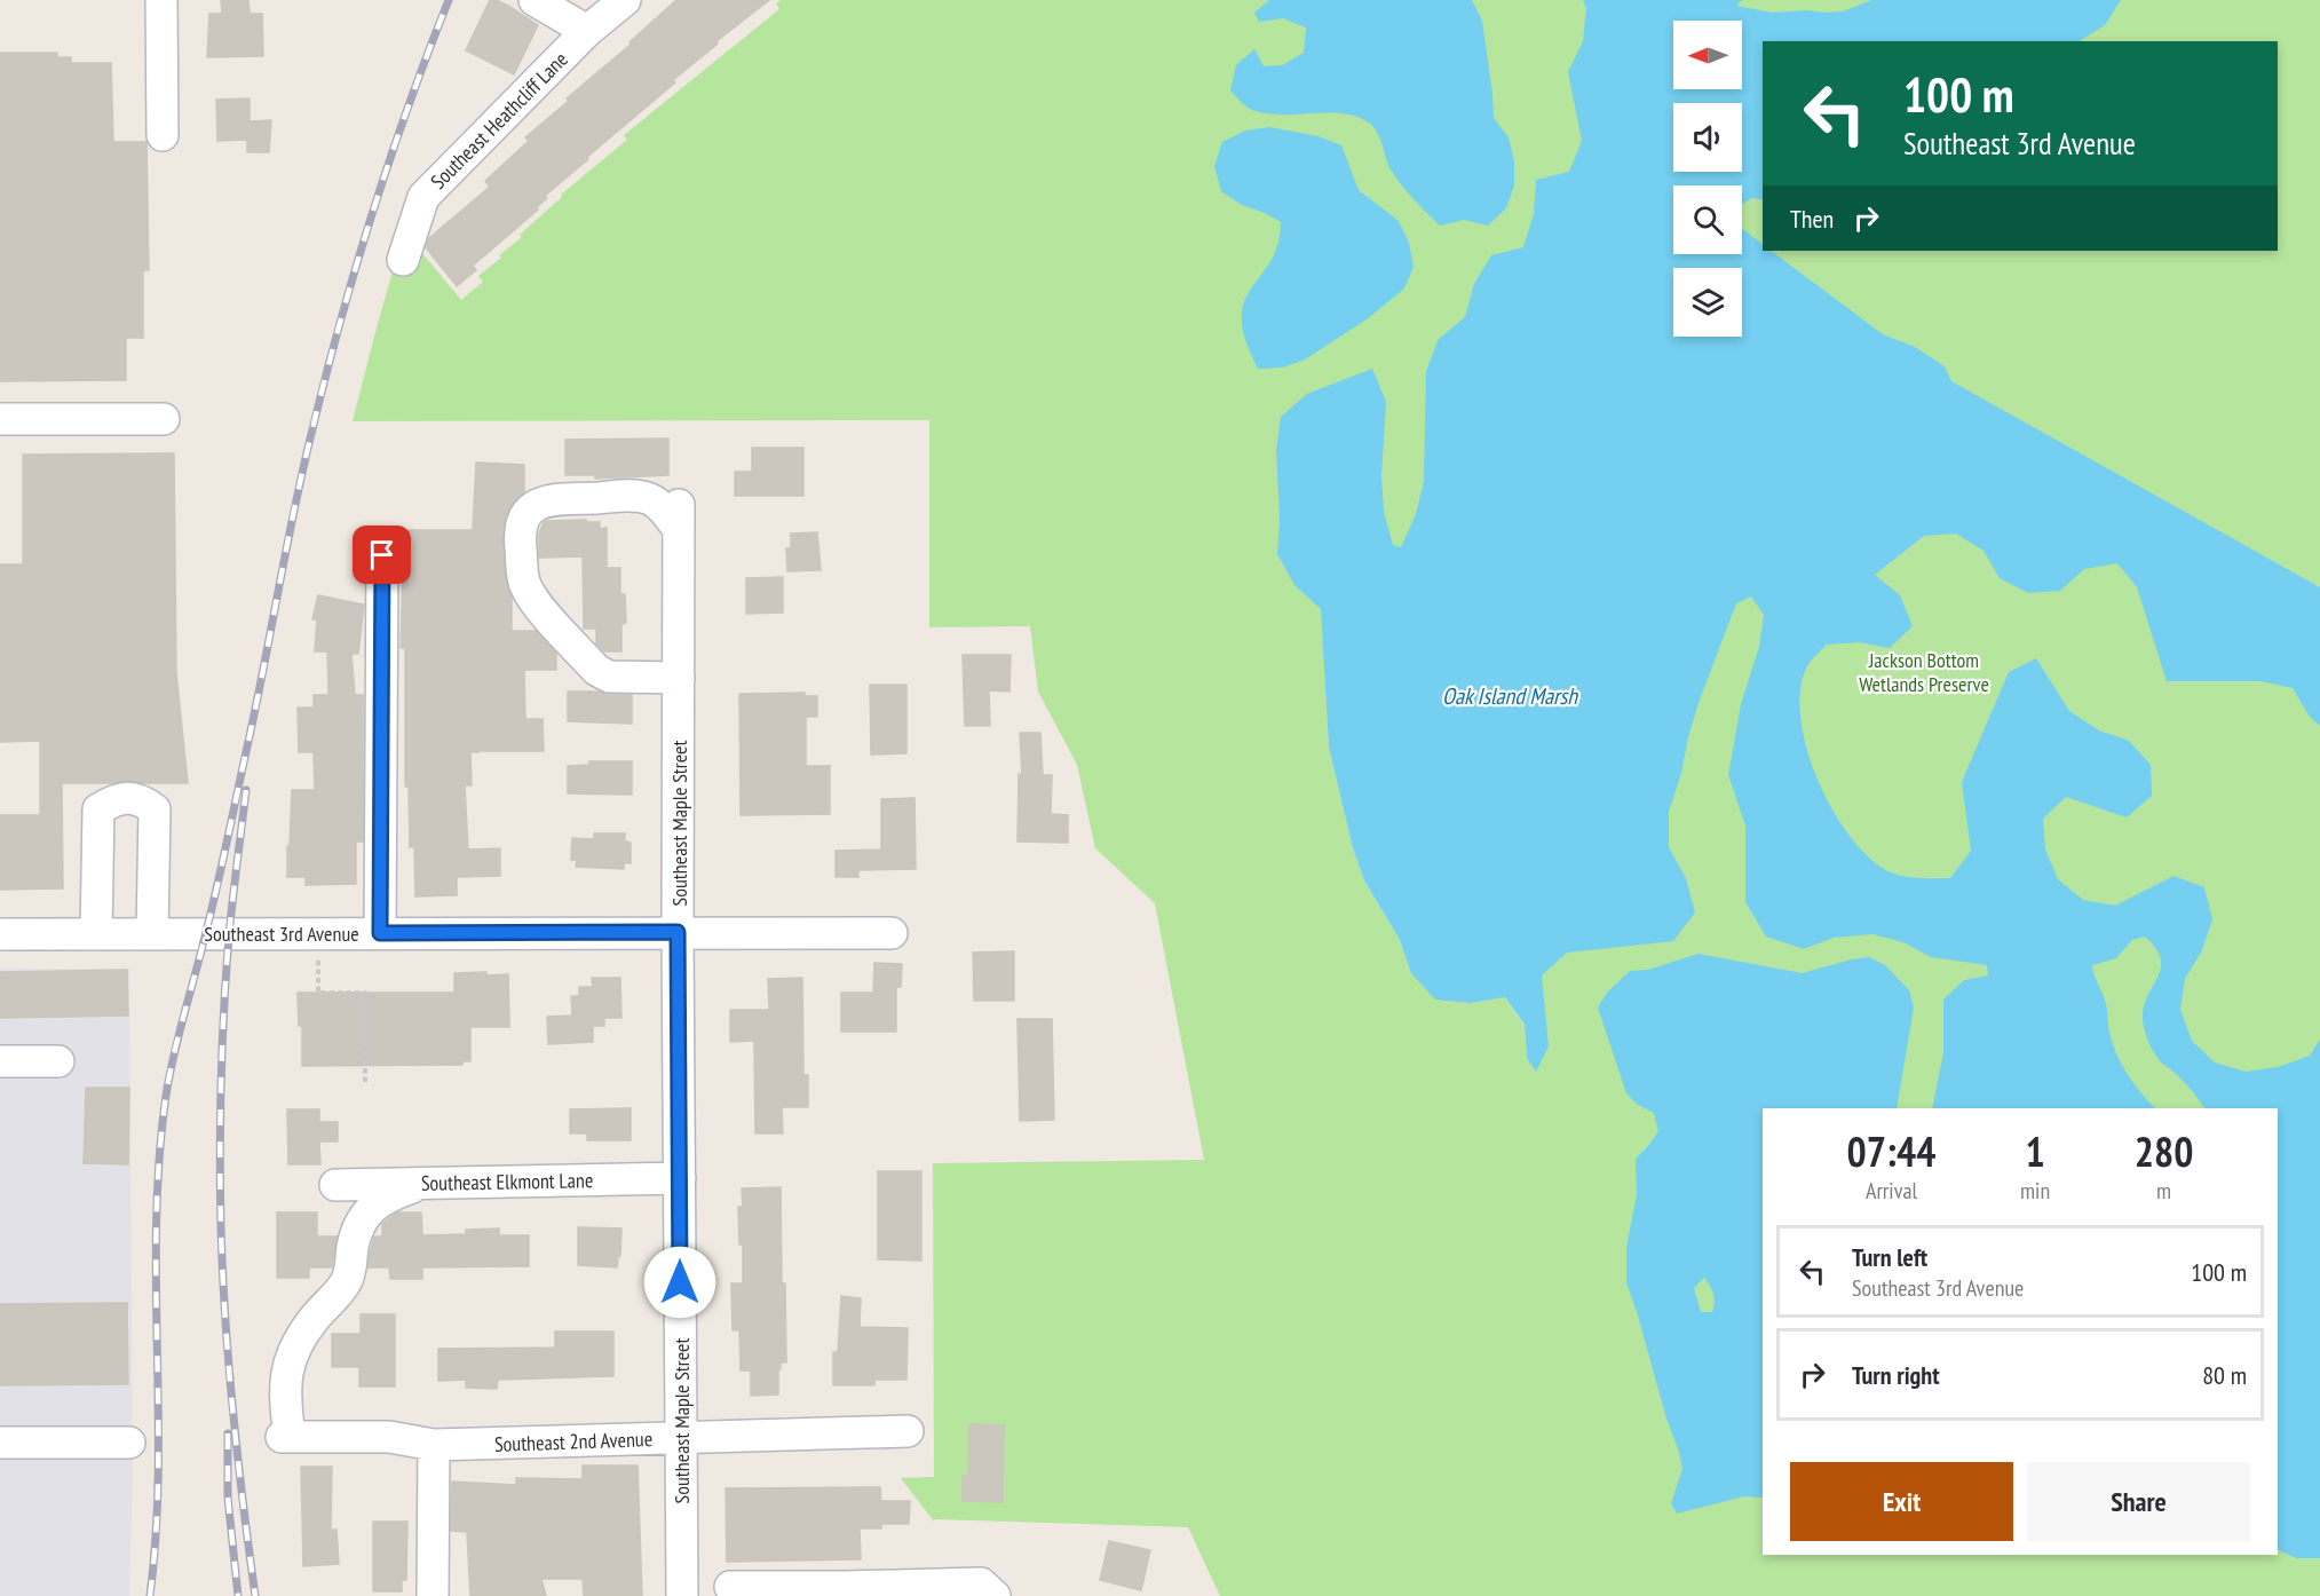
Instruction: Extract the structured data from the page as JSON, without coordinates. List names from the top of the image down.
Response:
{
  "streets": {
    "street": [
      "Southeast Heathcliff Lane",
      "Southeast Maple Street",
      "Southeast 3rd Avenue",
      "Southeast Elkmont Lane",
      "Southeast 2nd Avenue"
    ]
  },
  "crossings": [
    ["Southeast Maple Street", "Southeast 3rd Avenue"],
    ["Southeast Maple Street", "Southeast Elkmont Lane"],
    ["Southeast Maple Street", "Southeast 2nd Avenue"],
    ["Southeast Elkmont Lane", "Southeast 2nd Avenue"]
  ],
  "water": ["Oak Island Marsh"],
  "parks": ["Jackson Bottom Wetlands Preserve"],
  "north": "left",
  "page": {
    "turn": ["100 m", "Southeast 3rd Avenue"],
    "then": "Then",
    "eta": [
      "07:44",
      "Arrival",
      "1",
      "min",
      "280",
      "m"
    ],
    "list": [
      {
        "name": "Turn left",
        "note": "Southeast 3rd Avenue",
        "value": "100 m"
      },
      {
        "name": "Turn right",
        "value": "80 m"
      }
    ],
    "buttons": ["Exit", "Share"]
  }
}
